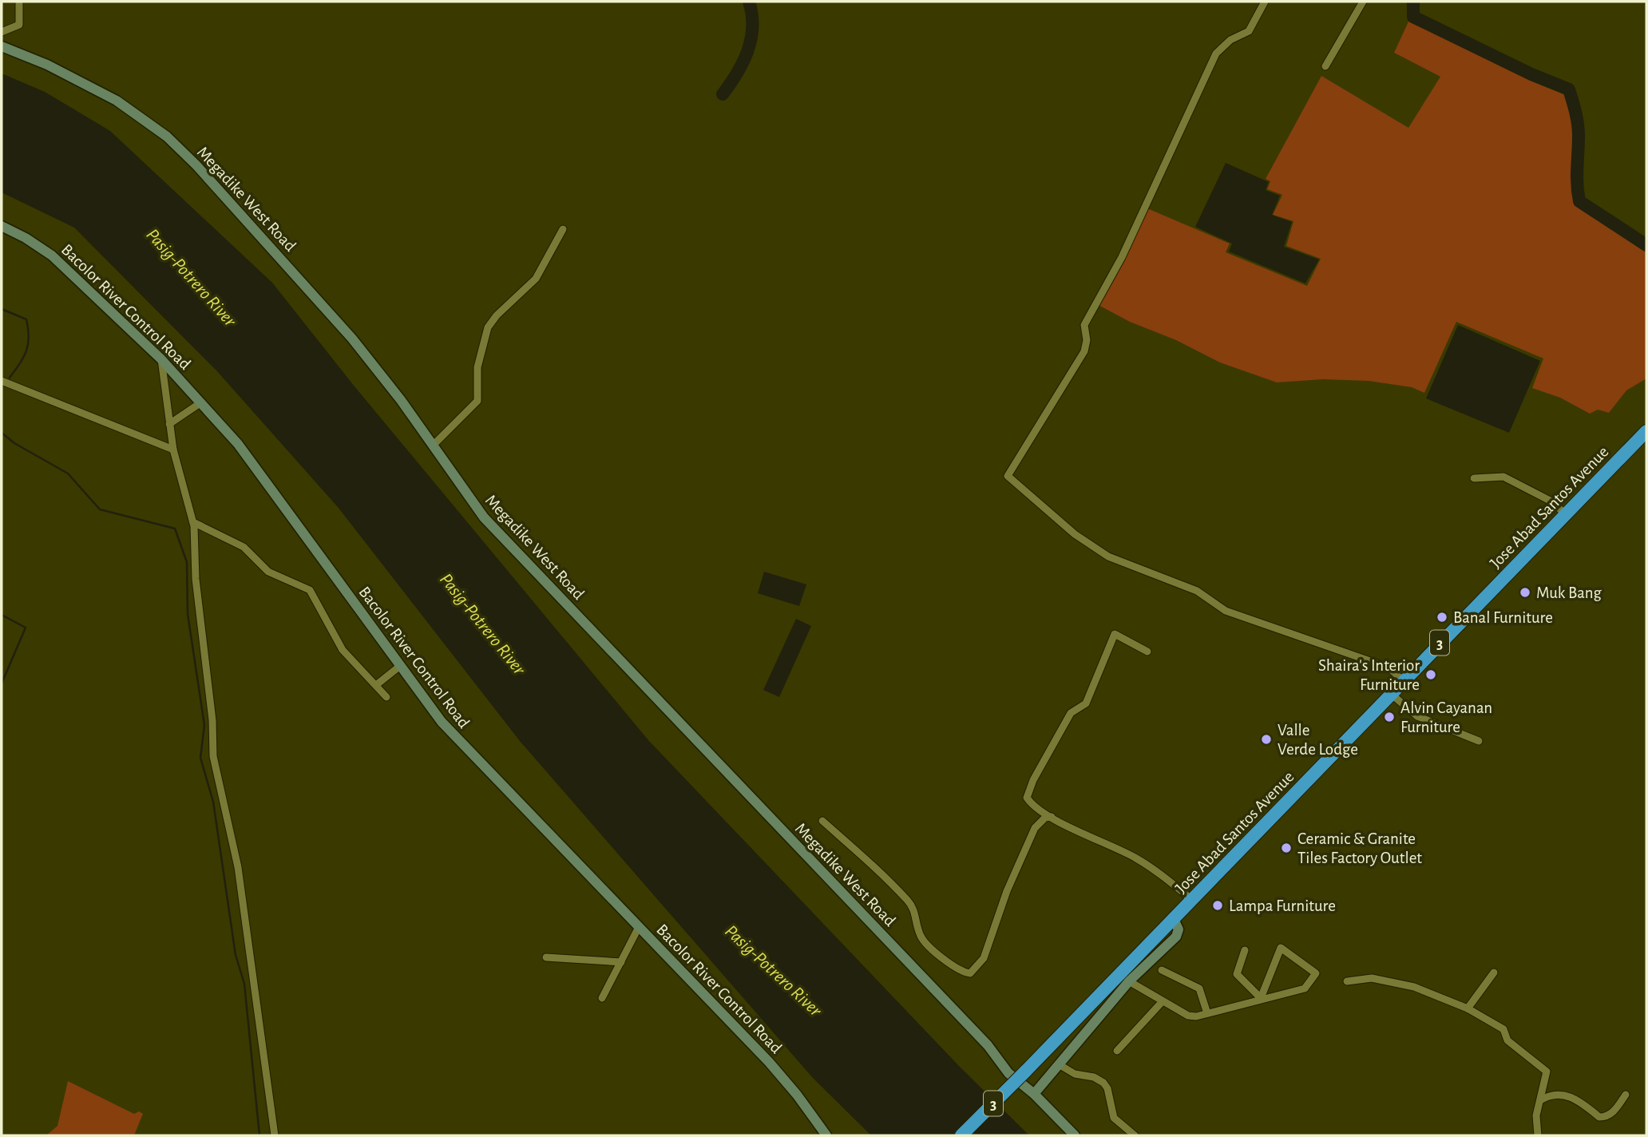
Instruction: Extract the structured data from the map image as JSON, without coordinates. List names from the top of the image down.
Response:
{
  "streets": {
    "highway": ["Jose Abad Santos Avenue", "3"],
    "street": ["Megadike West Road", "Bacolor River Control Road"]
  },
  "water": ["Pasig-Potrero River"],
  "places": [
    "Muk Bang",
    "Banal Furniture",
    "Shaira's Interior Furniture",
    "Alvin Cayanan Furniture",
    "Valle Verde Lodge",
    "Ceramic & Granite Tiles Factory Outlet",
    "Lampa Furniture"
  ]
}
